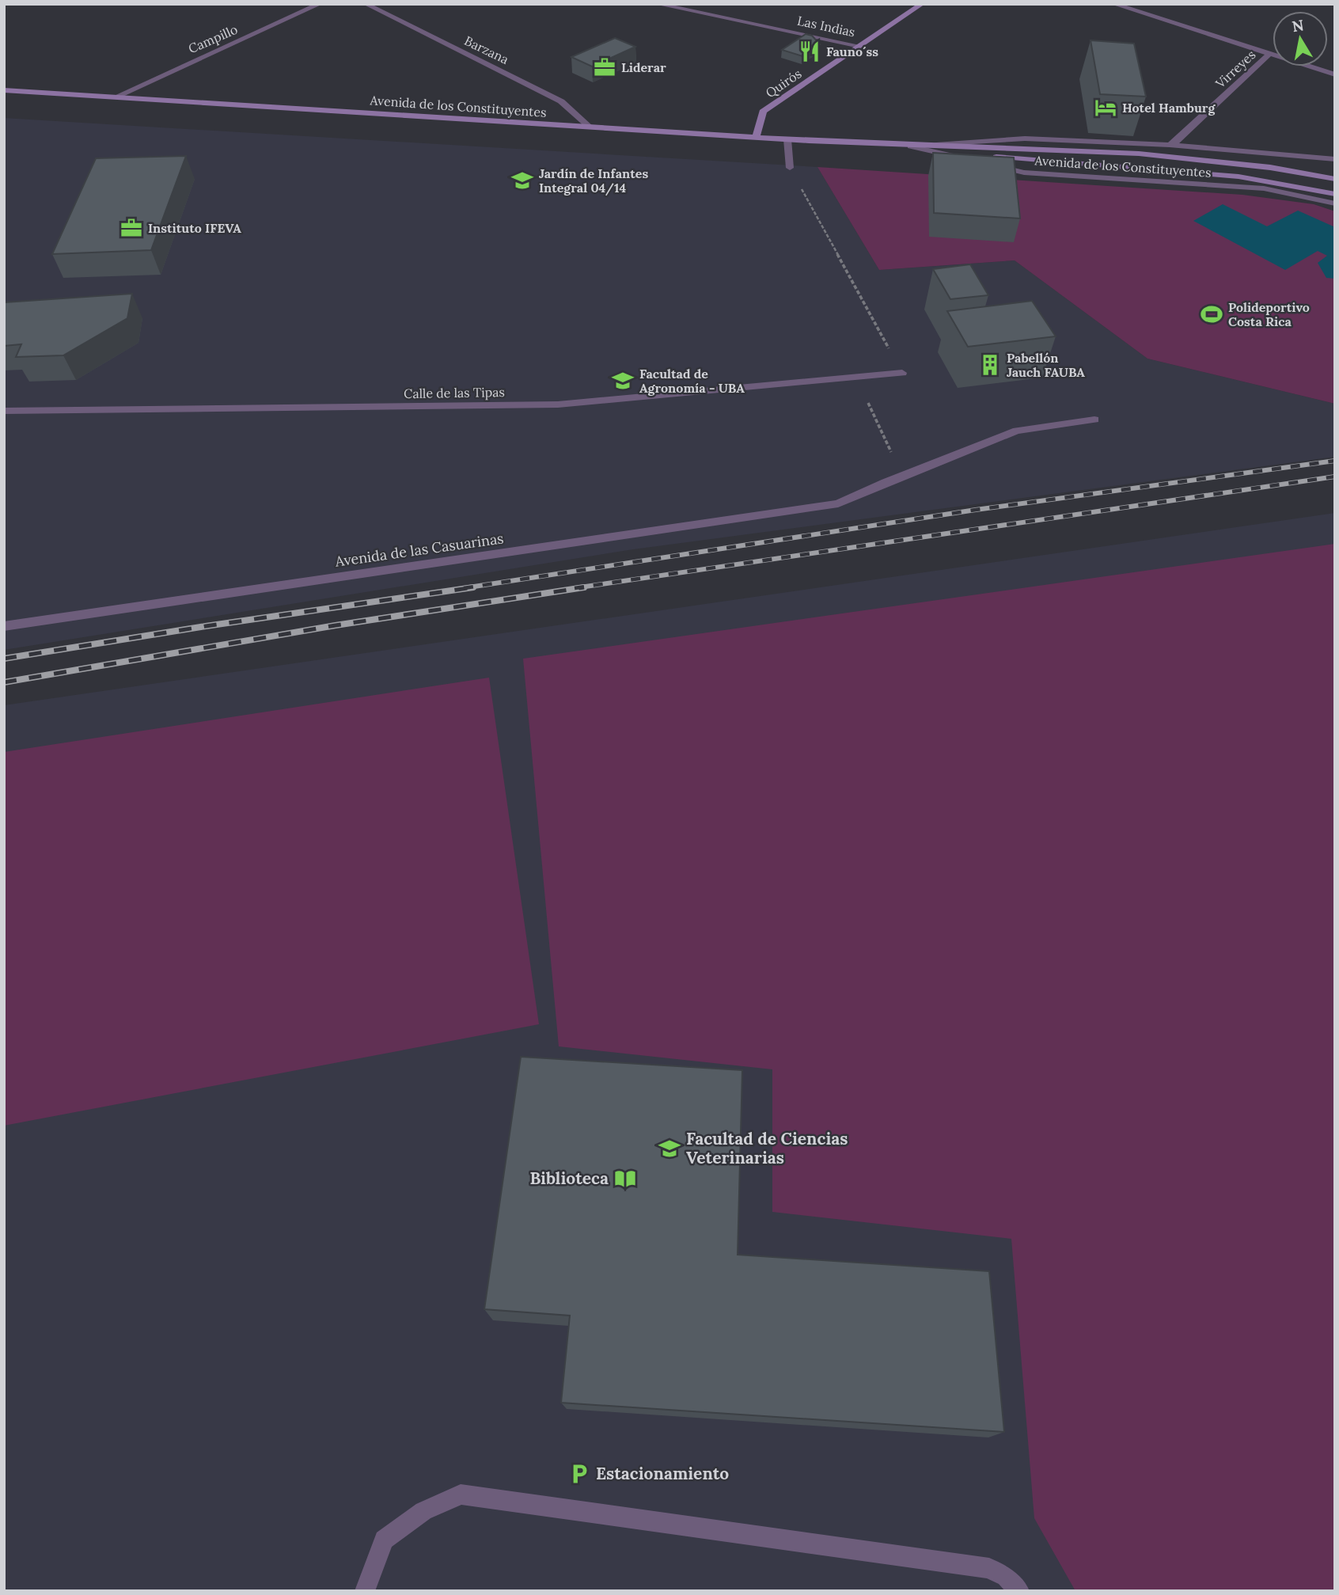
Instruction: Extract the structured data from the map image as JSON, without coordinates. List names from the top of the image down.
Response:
{
  "streets": {
    "main road": ["Quirós", "Avenida de los Constituyentes"],
    "street": [
      "Las Indias",
      "Campillo",
      "Barzana",
      "Virreyes",
      "Calle de las Tipas",
      "Avenida de las Casuarinas"
    ]
  },
  "crossings": [
    ["Las Indias", "Quirós"],
    ["Campillo", "Avenida de los Constituyentes"],
    ["Barzana", "Avenida de los Constituyentes"],
    ["Virreyes", "Avenida de los Constituyentes"],
    ["Quirós", "Avenida de los Constituyentes"]
  ],
  "places": {
    "restaurant": ["Fauno´ss"],
    "office": ["Liderar", "Instituto IFEVA"],
    "hotel": ["Hotel Hamburg"],
    "school or university": ["Jardín de Infantes Integral 04/14", "Facultad de Agronomía - UBA", "Facultad de Ciencias Veterinarias"],
    "sports": ["Polideportivo Costa Rica"],
    "building": ["Pabellón Jauch FAUBA"],
    "library": ["Biblioteca"],
    "parking": ["Estacionamiento"]
  },
  "north": "top"
}
